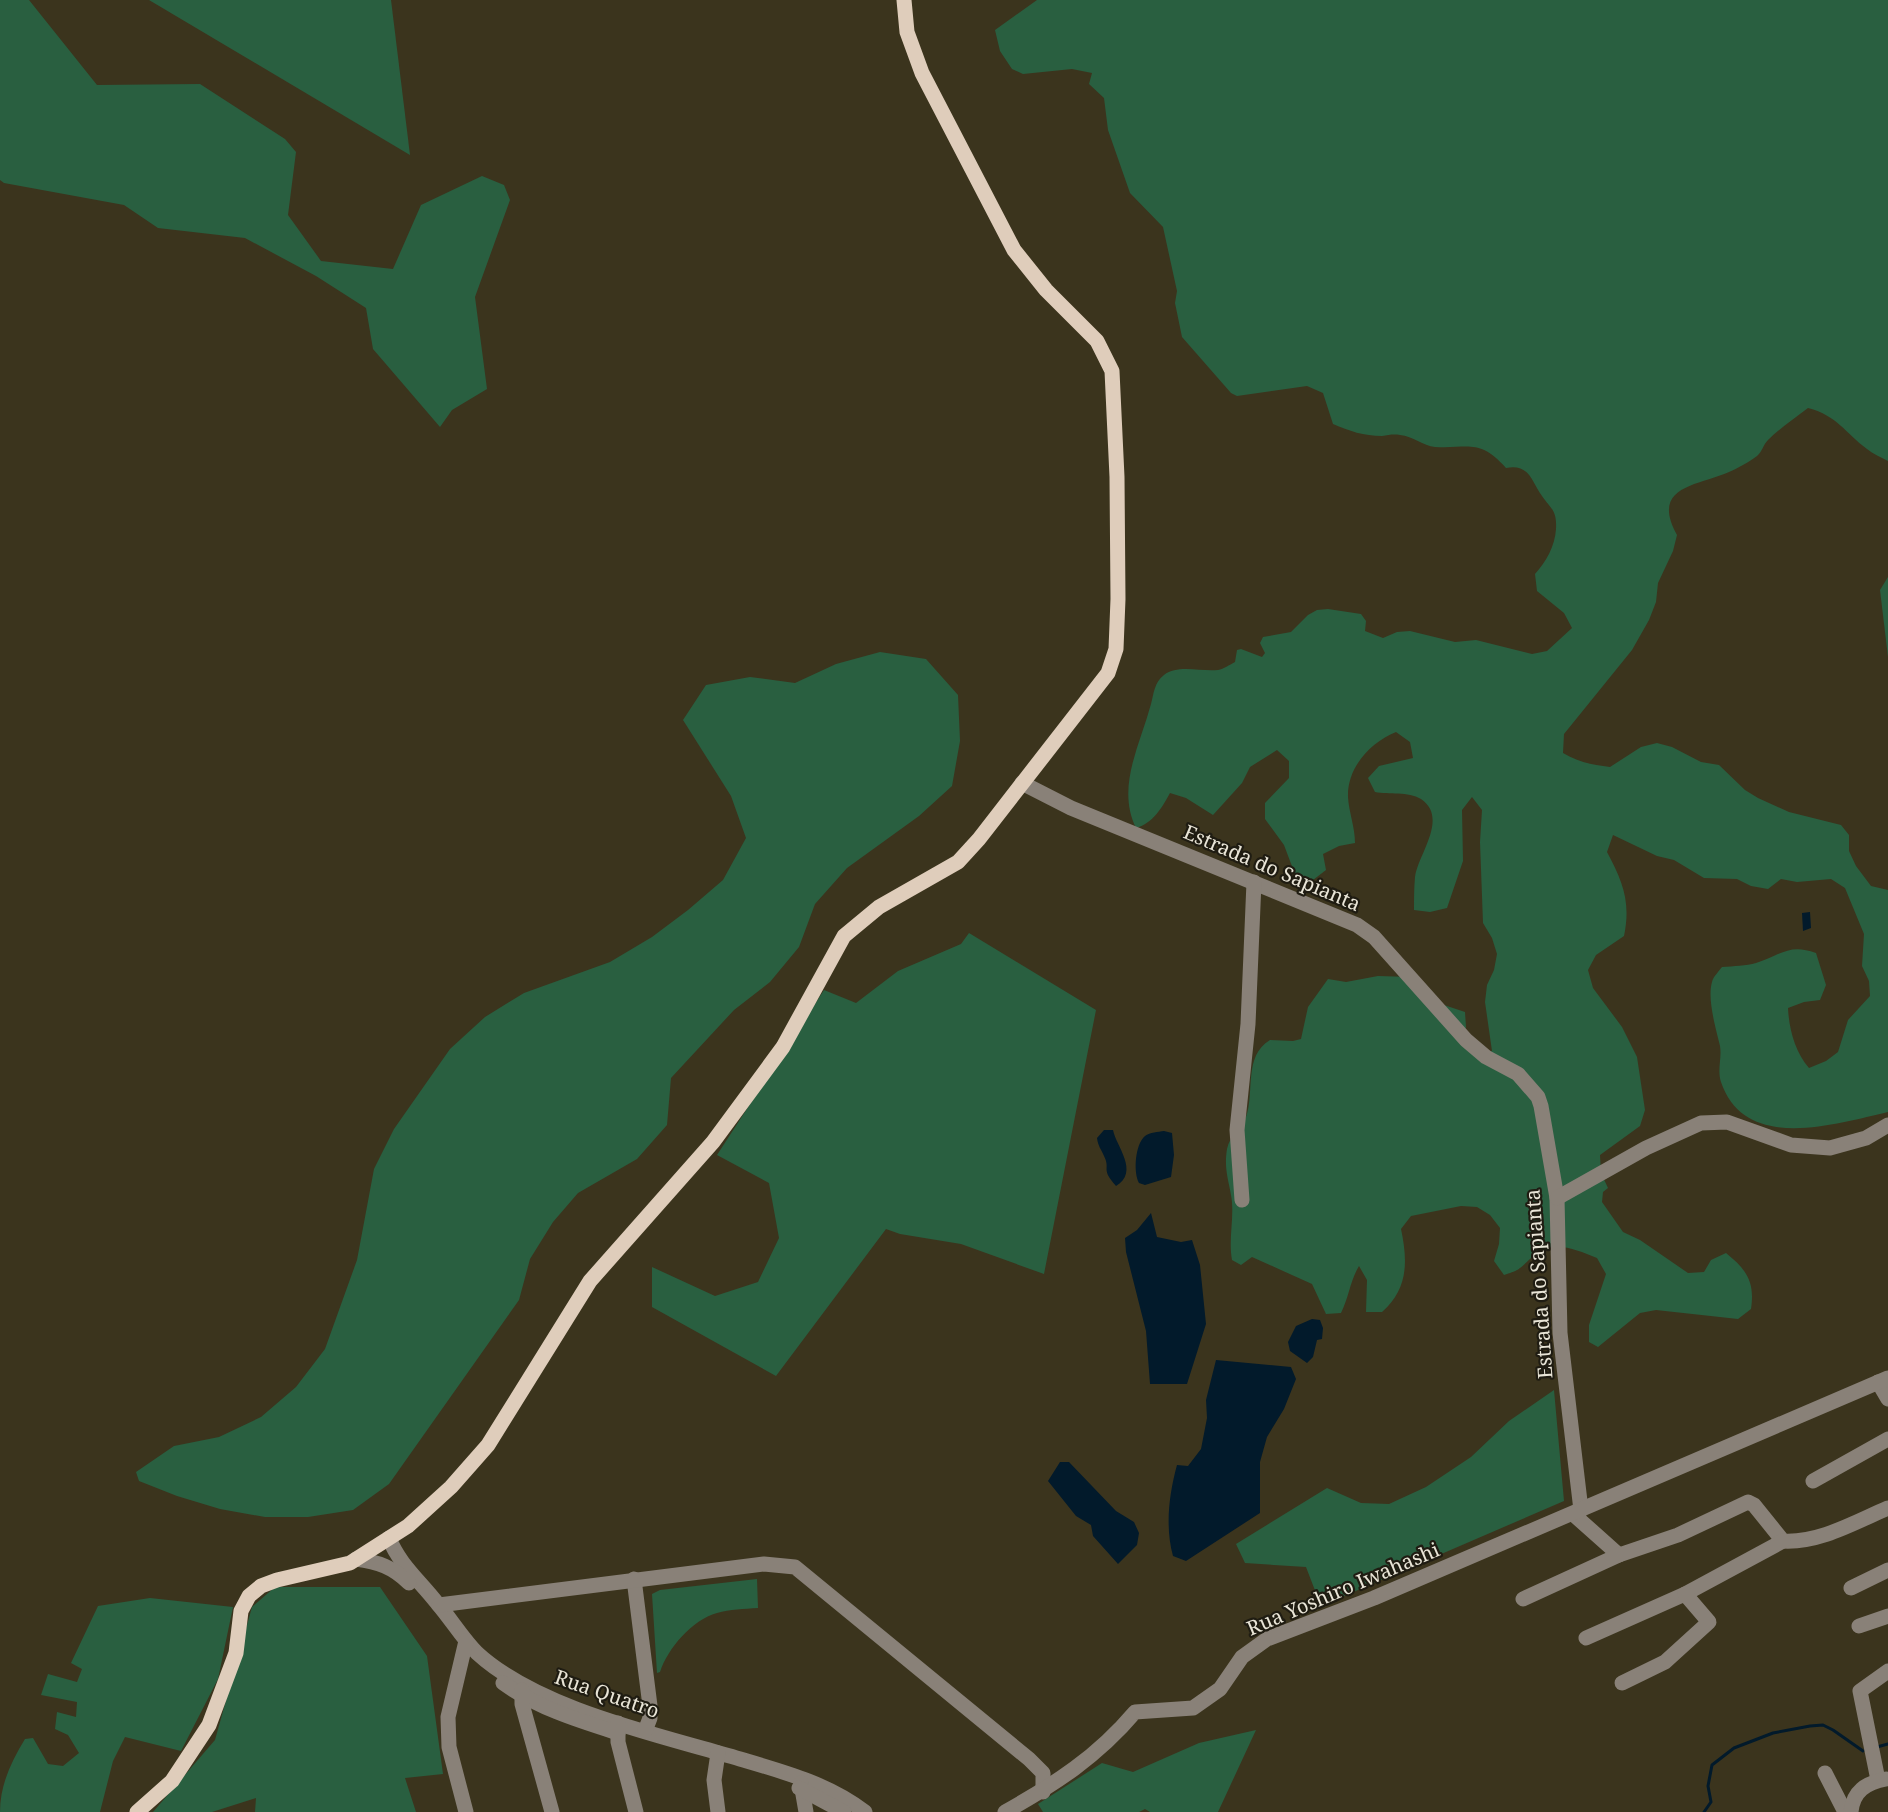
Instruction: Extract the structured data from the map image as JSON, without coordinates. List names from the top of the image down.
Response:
{
  "streets": {
    "street": ["Estrada do Sapianta", "Rua Yoshiro Iwahashi", "Rua Quatro"]
  },
  "crossings": [
    ["Estrada do Sapianta", "Rua Yoshiro Iwahashi"]
  ]
}
